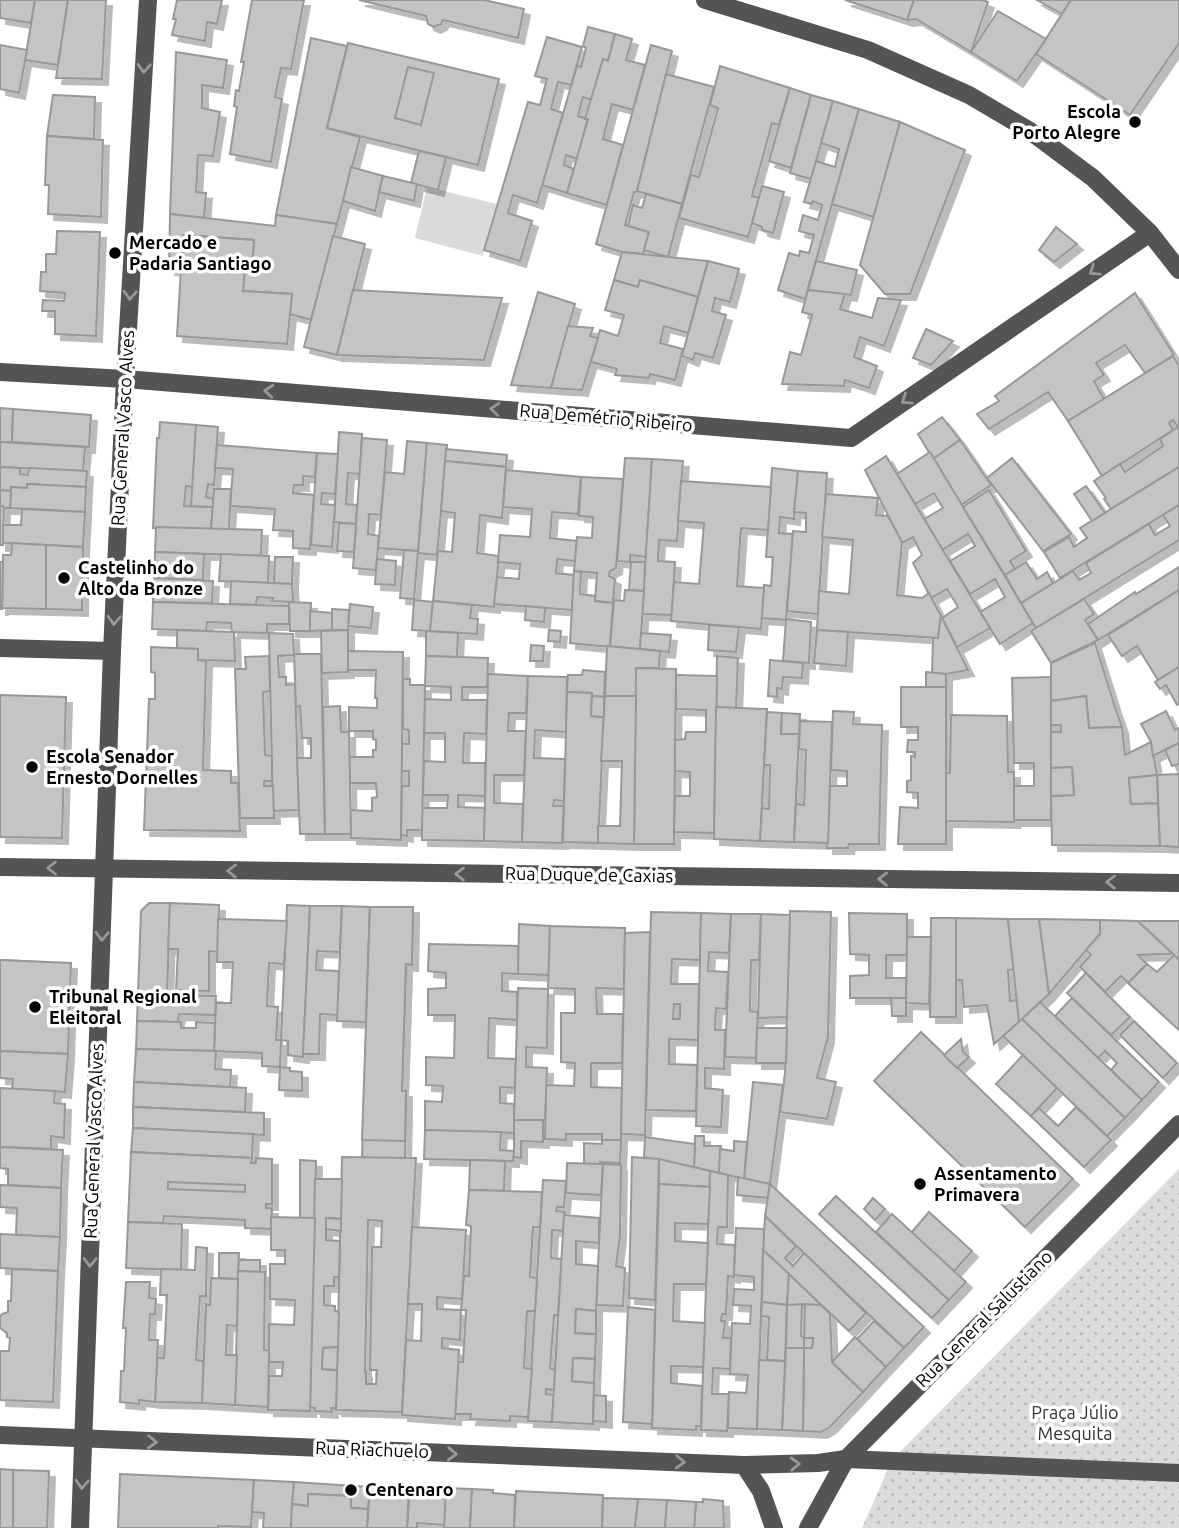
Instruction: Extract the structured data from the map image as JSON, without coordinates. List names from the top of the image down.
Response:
{
  "streets": {
    "street": [
      "Rua Demétrio Ribeiro",
      "Rua General Vasco Alves",
      "Rua Duque de Caxias",
      "Rua General Salustiano",
      "Rua Riachuelo"
    ]
  },
  "crossings": [
    ["Rua Demétrio Ribeiro", "Rua General Vasco Alves"],
    ["Rua General Vasco Alves", "Rua Duque de Caxias"],
    ["Rua General Vasco Alves", "Rua Riachuelo"],
    ["Rua General Salustiano", "Rua Riachuelo"]
  ],
  "one_way": [
    "Rua Demétrio Ribeiro",
    "Rua General Vasco Alves",
    "Rua Duque de Caxias",
    "Rua Riachuelo"
  ],
  "parks": ["Praça Júlio Mesquita"],
  "places": [
    "Escola Porto Alegre",
    "Mercado e Padaria Santiago",
    "Castelinho do Alto da Bronze",
    "Escola Senador Ernesto Dornelles",
    "Tribunal Regional Eleitoral",
    "Assentamento Primavera",
    "Centenaro"
  ]
}
